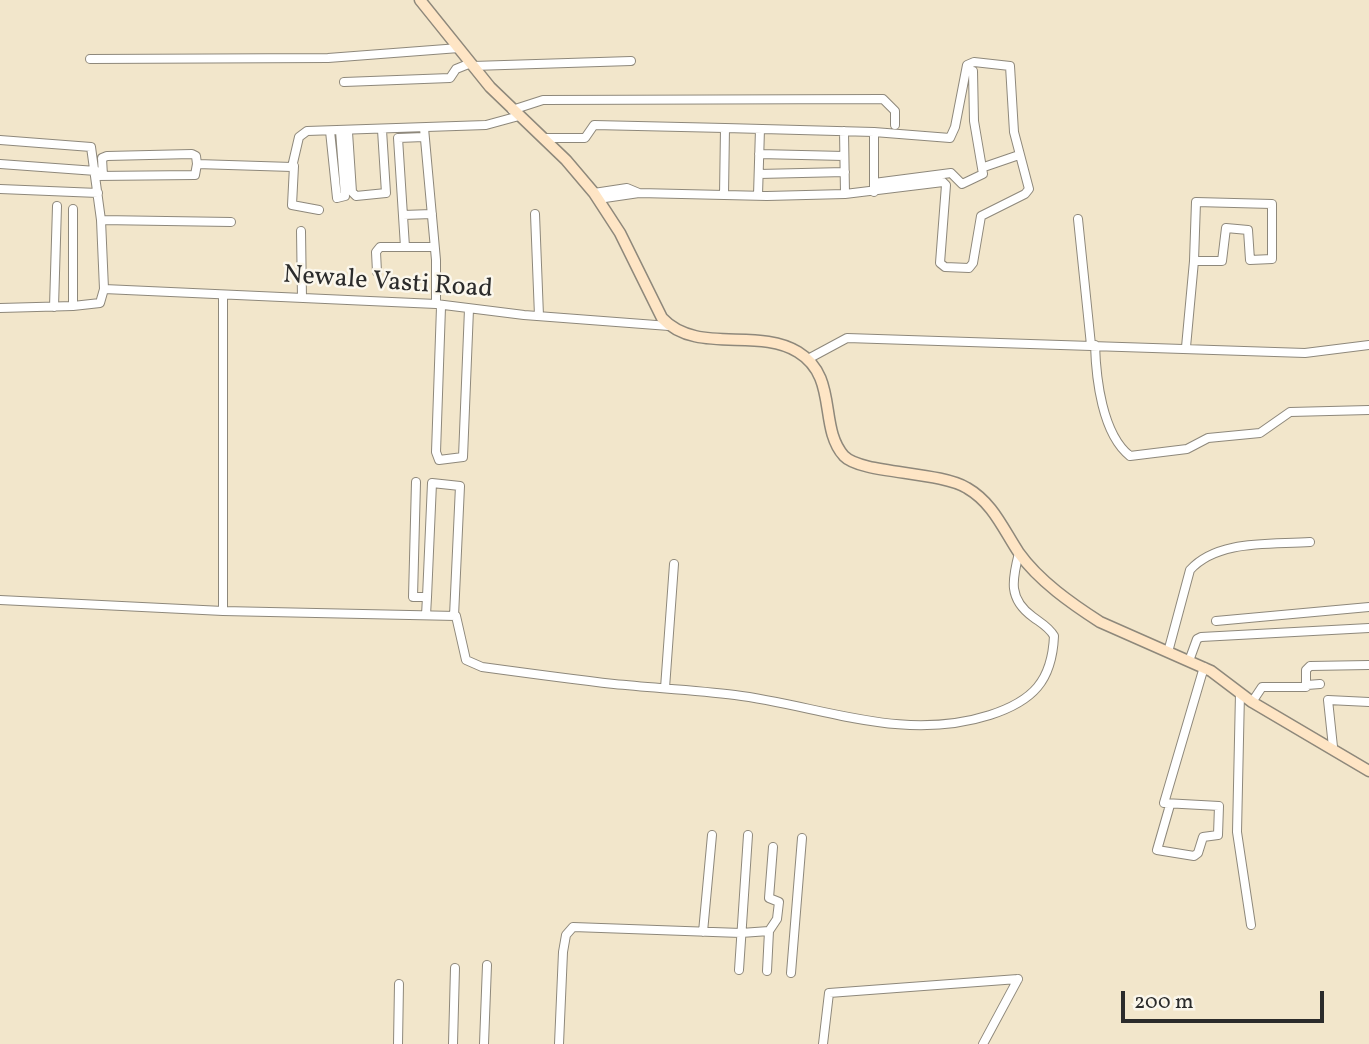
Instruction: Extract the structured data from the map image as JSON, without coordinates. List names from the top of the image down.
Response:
{
  "streets": {
    "street": ["Newale Vasti Road"]
  },
  "scale_bar": "200 m"
}
